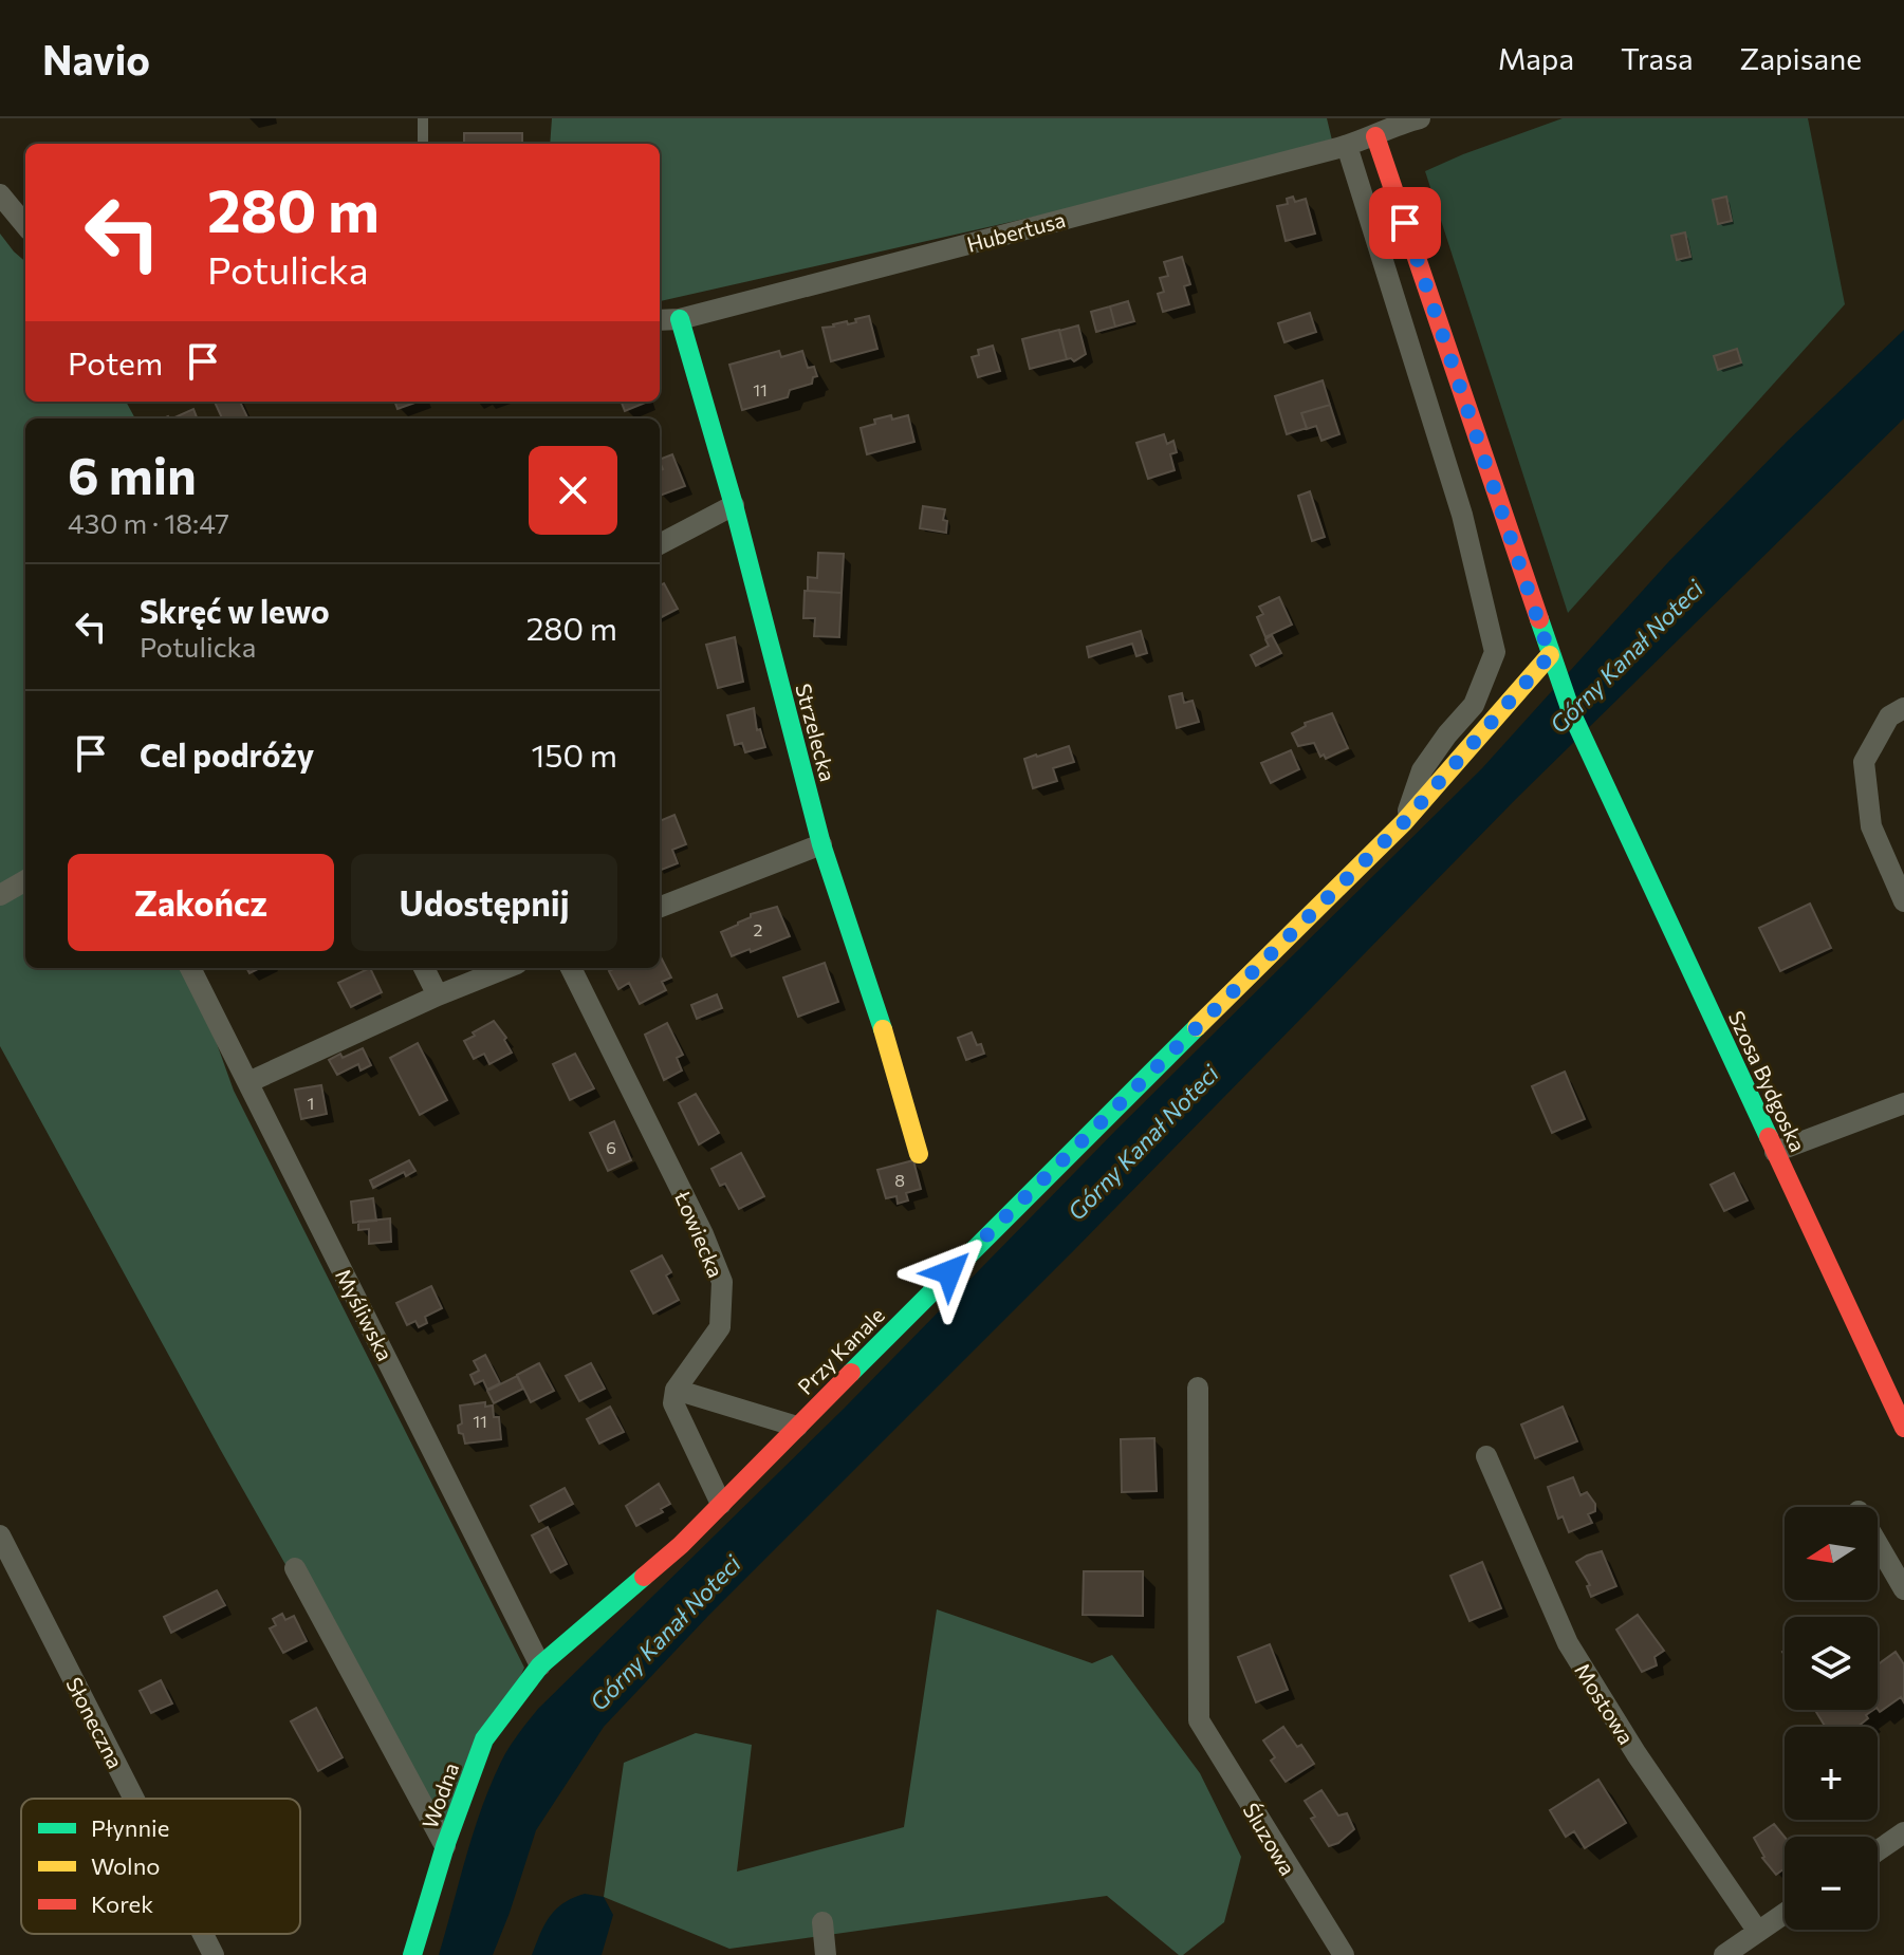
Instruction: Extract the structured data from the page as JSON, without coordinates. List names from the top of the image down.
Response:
{
  "streets": {
    "street": [
      "Hubertusa",
      "Strzelecka",
      "Szosa Bydgoska",
      "Łowiecka",
      "Myśliwska",
      "Przy Kanale",
      "Mostowa",
      "Słoneczna",
      "Wodna",
      "Śluzowa"
    ]
  },
  "crossings": [
    ["Hubertusa", "Strzelecka"],
    ["Hubertusa", "Szosa Bydgoska"],
    ["Szosa Bydgoska", "Przy Kanale"],
    ["Myśliwska", "Przy Kanale"],
    ["Myśliwska", "Wodna"],
    ["Przy Kanale", "Wodna"]
  ],
  "water": ["Górny Kanał Noteci"],
  "house_numbers": [
    "11",
    "2",
    "1",
    "6",
    "8",
    "11"
  ],
  "legend": ["Płynnie", "Wolno", "Korek"],
  "north": "left",
  "page": {
    "header": "Navio",
    "nav": ["Mapa", "Trasa", "Zapisane"],
    "turn": ["280 m", "Potulicka"],
    "then": "Potem",
    "heading": ["6 min", "430 m · 18:47"],
    "list": [
      {
        "name": "Skręć w lewo",
        "note": "Potulicka",
        "value": "280 m"
      },
      {
        "name": "Cel podróży",
        "value": "150 m"
      }
    ],
    "buttons": ["Zakończ", "Udostępnij"],
    "map_buttons": ["+", "−"]
  }
}
